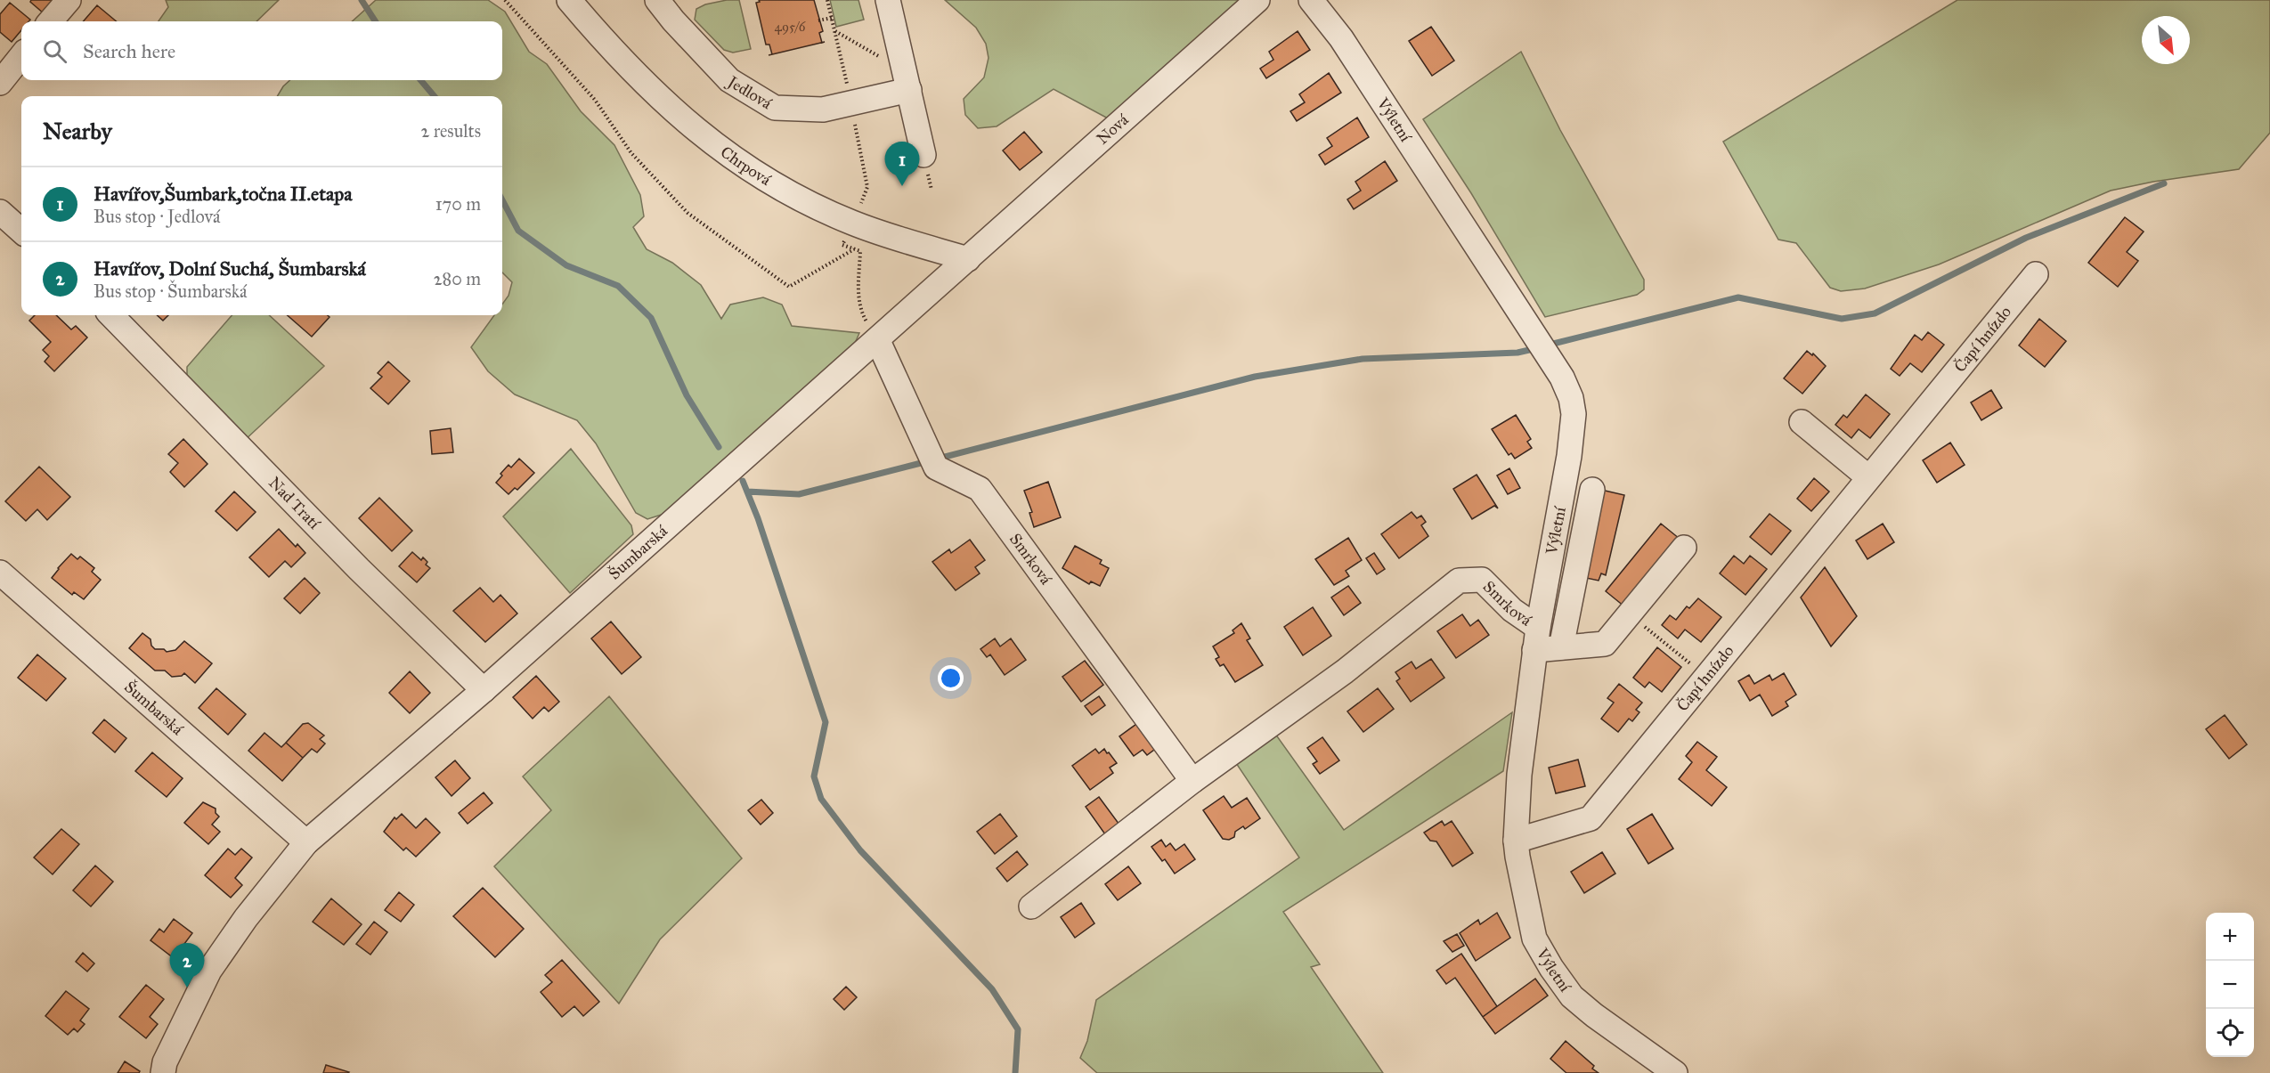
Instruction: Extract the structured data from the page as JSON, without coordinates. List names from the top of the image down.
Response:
{
  "streets": {
    "street": [
      "Jedlová",
      "Výletní",
      "Nová",
      "Chrpová",
      "Čapí hnízdo",
      "Nad Tratí",
      "Šumbarská",
      "Smrková"
    ]
  },
  "crossings": [
    ["Výletní", "Čapí hnízdo"],
    ["Výletní", "Smrková"],
    ["Nová", "Chrpová"],
    ["Nová", "Šumbarská"],
    ["Chrpová", "Šumbarská"],
    ["Nad Tratí", "Šumbarská"],
    ["Šumbarská", "Smrková"]
  ],
  "house_numbers": ["495/6"],
  "north": "bottom right",
  "page": {
    "search": "Search here",
    "heading": ["Nearby", "2 results"],
    "pins": ["1", "2"],
    "list": [
      {
        "mark": "1",
        "name": "Havířov,Šumbark,točna II.etapa",
        "note": "Bus stop · Jedlová",
        "value": "170 m"
      },
      {
        "mark": "2",
        "name": "Havířov, Dolní Suchá, Šumbarská",
        "note": "Bus stop · Šumbarská",
        "value": "280 m"
      }
    ],
    "map_buttons": ["+", "−"]
  }
}
